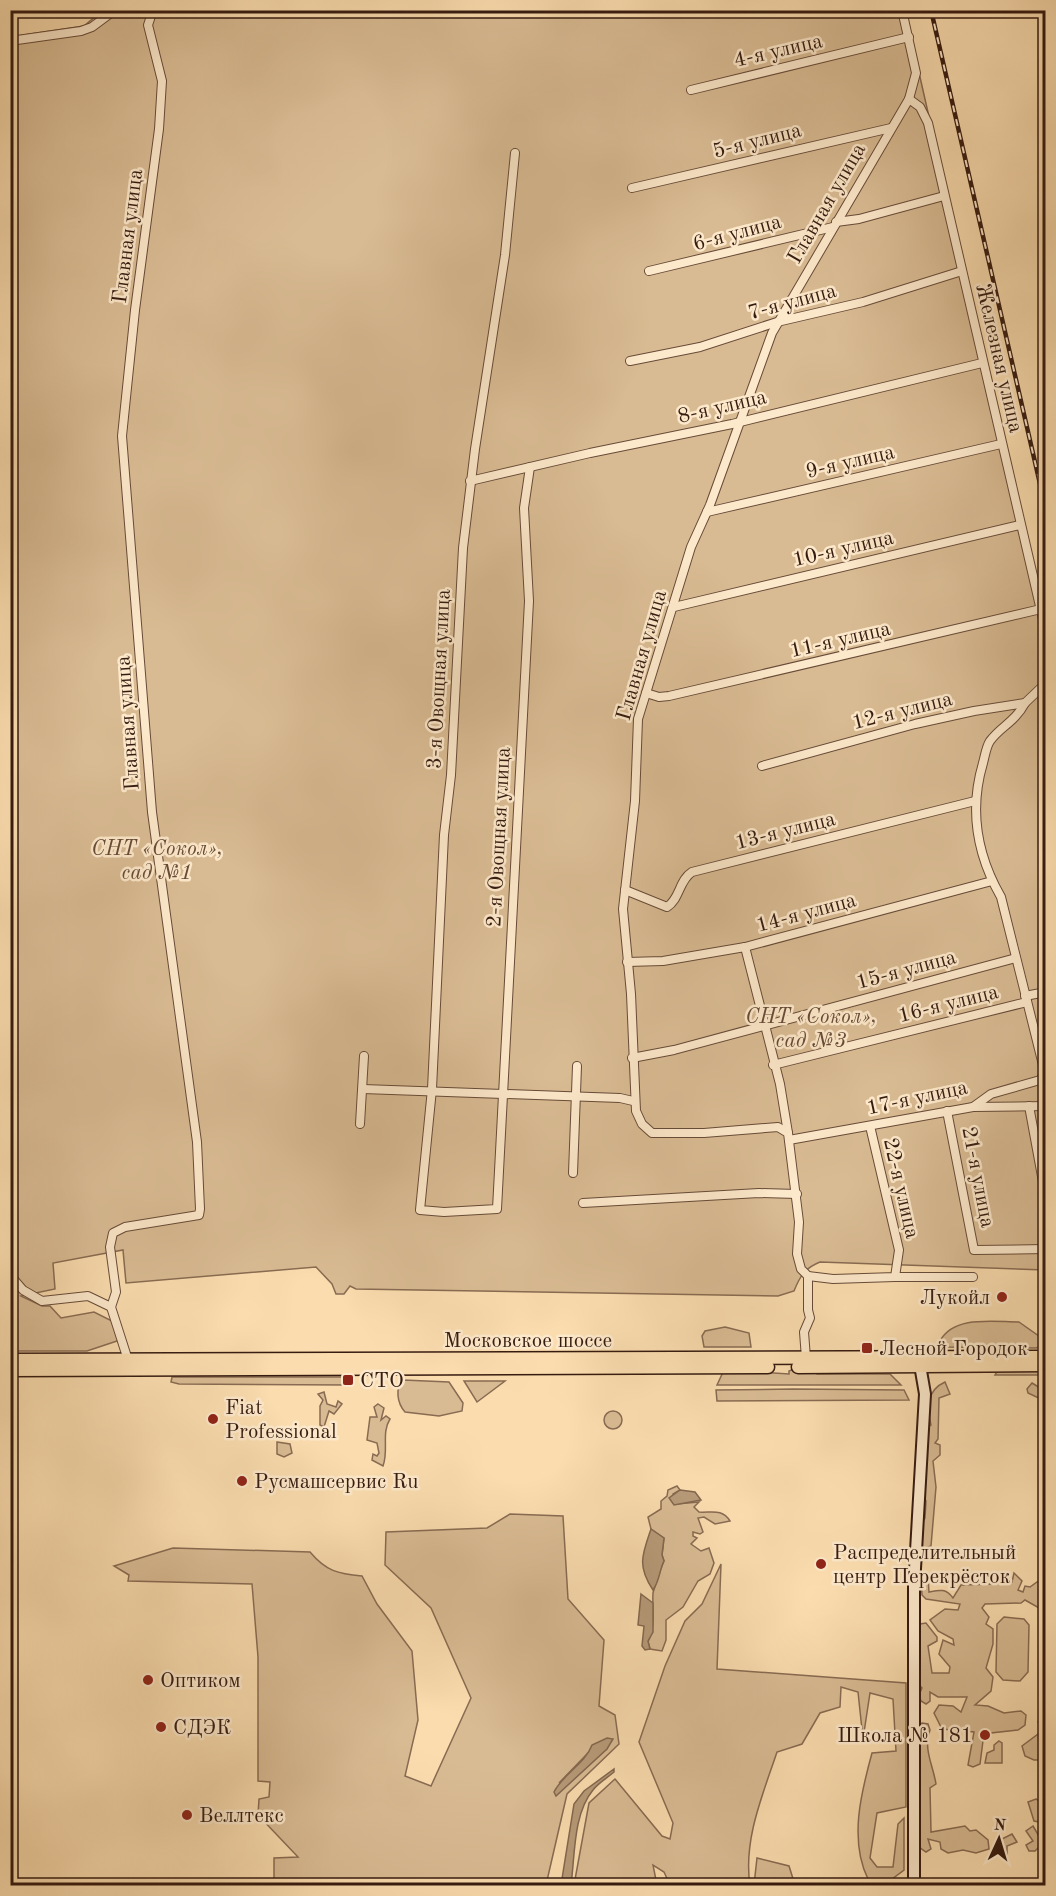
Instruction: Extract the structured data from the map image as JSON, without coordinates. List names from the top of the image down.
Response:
{
  "streets": {
    "main road": ["Московское шоссе"],
    "street": [
      "4-я улица",
      "5-я улица",
      "Главная улица",
      "6-я улица",
      "7-я улица",
      "Железная улица",
      "8-я улица",
      "9-я улица",
      "10-я улица",
      "11-я улица",
      "3-я Овощная улица",
      "12-я улица",
      "13-я улица",
      "2-я Овощная улица",
      "14-я улица",
      "15-я улица",
      "16-я улица",
      "17-я улица",
      "21-я улица",
      "22-я улица"
    ]
  },
  "crossings": [
    ["4-я улица", "Главная улица"],
    ["5-я улица", "Главная улица"],
    ["Главная улица", "6-я улица"],
    ["Главная улица", "7-я улица"],
    ["Главная улица", "Железная улица"],
    ["Главная улица", "8-я улица"],
    ["Главная улица", "9-я улица"],
    ["Главная улица", "10-я улица"],
    ["Главная улица", "11-я улица"],
    ["Главная улица", "13-я улица"],
    ["Главная улица", "14-я улица"],
    ["Главная улица", "15-я улица"],
    ["Главная улица", "17-я улица"],
    ["Главная улица", "Московское шоссе"],
    ["6-я улица", "Железная улица"],
    ["7-я улица", "Железная улица"],
    ["Железная улица", "8-я улица"],
    ["Железная улица", "9-я улица"],
    ["Железная улица", "10-я улица"],
    ["Железная улица", "11-я улица"],
    ["8-я улица", "3-я Овощная улица"],
    ["8-я улица", "2-я Овощная улица"],
    ["3-я Овощная улица", "2-я Овощная улица"],
    ["17-я улица", "21-я улица"],
    ["17-я улица", "22-я улица"]
  ],
  "parks": ["СНТ «Сокол», сад №1", "СНТ «Сокол», сад №3"],
  "places": {
    "other": [
      "Лукойл",
      "Fiat Professional",
      "Русмашсервис Ru",
      "Распределительный центр Перекрёсток",
      "Оптиком",
      "СДЭК",
      "Школа № 181",
      "Веллтекс"
    ],
    "transit": ["Лесной Городок", "СТО"]
  },
  "north": "top"
}
